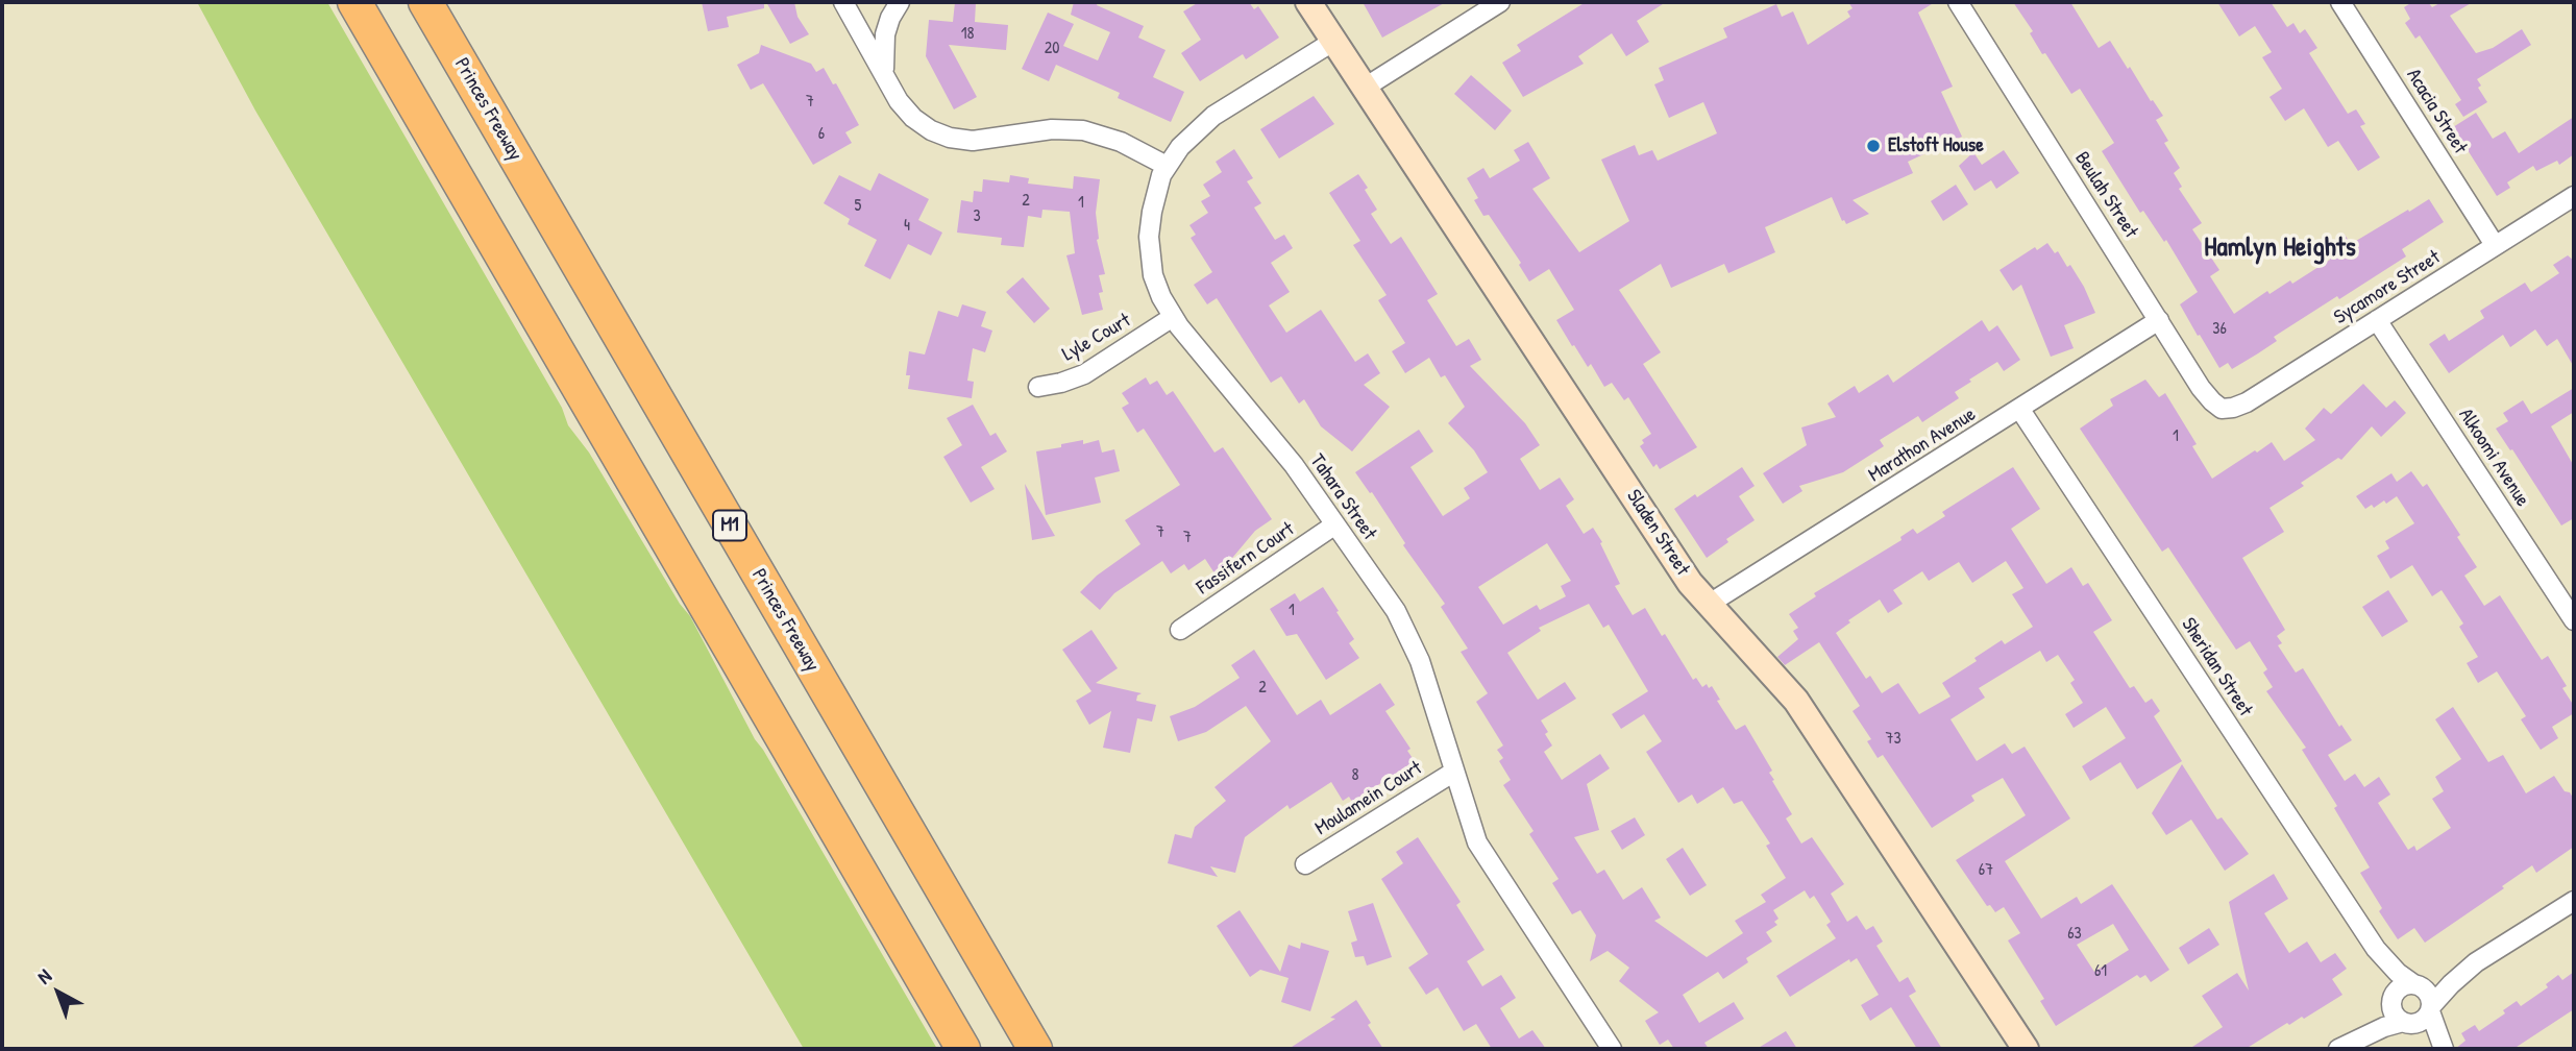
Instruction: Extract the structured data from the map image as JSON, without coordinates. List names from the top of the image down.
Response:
{
  "streets": {
    "highway": ["Princes Freeway", "M1"],
    "street": [
      "Acacia Street",
      "Beulah Street",
      "Sycamore Street",
      "Lyle Court",
      "Marathon Avenue",
      "Alkoomi Avenue",
      "Tahara Street",
      "Sladen Street",
      "Fassifern Court",
      "Sheridan Street",
      "Moulamein Court"
    ]
  },
  "crossings": [
    ["Acacia Street", "Sycamore Street"],
    ["Beulah Street", "Sycamore Street"],
    ["Beulah Street", "Marathon Avenue"],
    ["Sycamore Street", "Alkoomi Avenue"],
    ["Lyle Court", "Tahara Street"],
    ["Marathon Avenue", "Sladen Street"],
    ["Marathon Avenue", "Sheridan Street"],
    ["Tahara Street", "Sladen Street"],
    ["Tahara Street", "Fassifern Court"],
    ["Tahara Street", "Moulamein Court"]
  ],
  "districts": ["Hamlyn Heights"],
  "places": ["Elstoft House"],
  "house_numbers": [
    "18",
    "20",
    "7",
    "6",
    "2",
    "1",
    "5",
    "3",
    "4",
    "36",
    "1",
    "7",
    "7",
    "1",
    "2",
    "73",
    "8",
    "67",
    "63",
    "61"
  ],
  "north": "top left"
}
